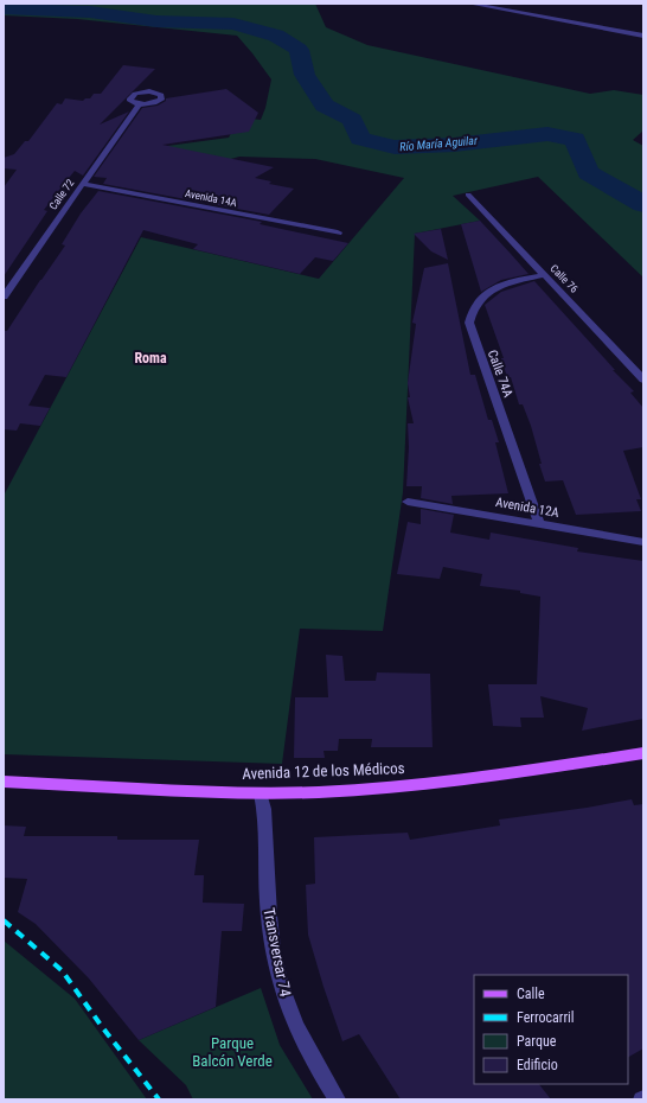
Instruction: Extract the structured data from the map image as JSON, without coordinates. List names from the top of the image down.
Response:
{
  "streets": {
    "main road": ["Avenida 12 de los Médicos"],
    "street": [
      "Calle 72",
      "Avenida 14A",
      "Calle 76",
      "Calle 74A",
      "Avenida 12A",
      "Transversar 74"
    ]
  },
  "crossings": [
    ["Calle 72", "Avenida 14A"],
    ["Calle 76", "Calle 74A"],
    ["Calle 74A", "Avenida 12A"],
    ["Avenida 12 de los Médicos", "Transversar 74"]
  ],
  "districts": ["Roma"],
  "water": ["Río María Aguilar"],
  "parks": ["Parque Balcón Verde"],
  "legend": [
    "Calle",
    "Ferrocarril",
    "Parque",
    "Edificio"
  ]
}
